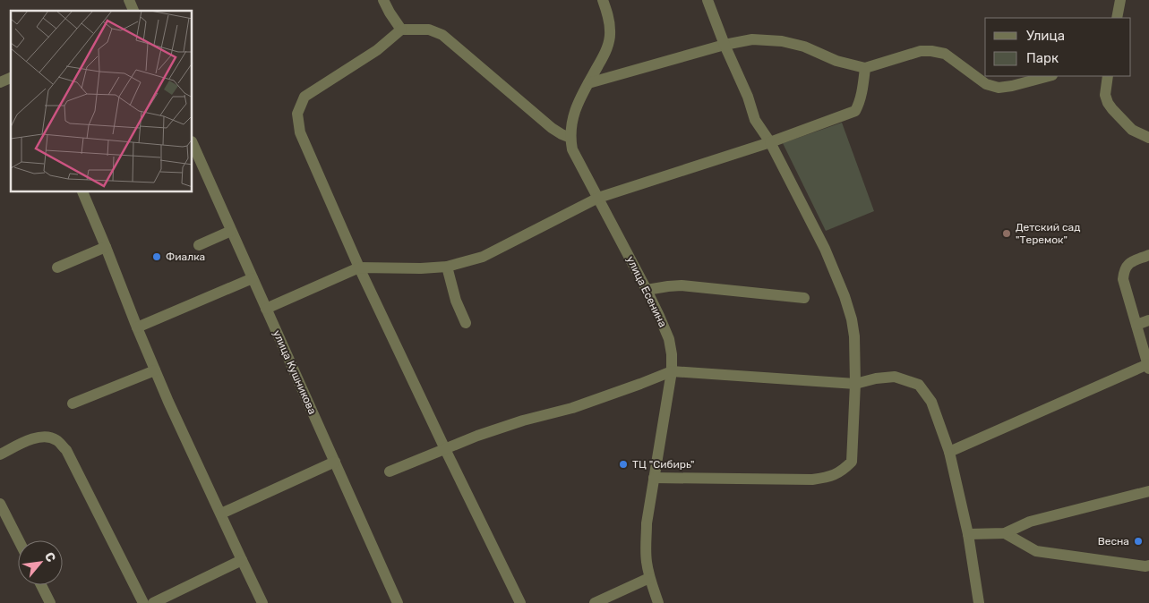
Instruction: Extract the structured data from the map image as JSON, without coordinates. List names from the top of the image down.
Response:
{
  "streets": {
    "street": ["улица Есенина", "улица Кушникова"]
  },
  "places": [
    "Детский сад \"Теремок\"",
    "Фиалка",
    "ТЦ \"Сибирь\"",
    "Весна"
  ],
  "legend": ["Улица", "Парк"],
  "north": "top right"
}
